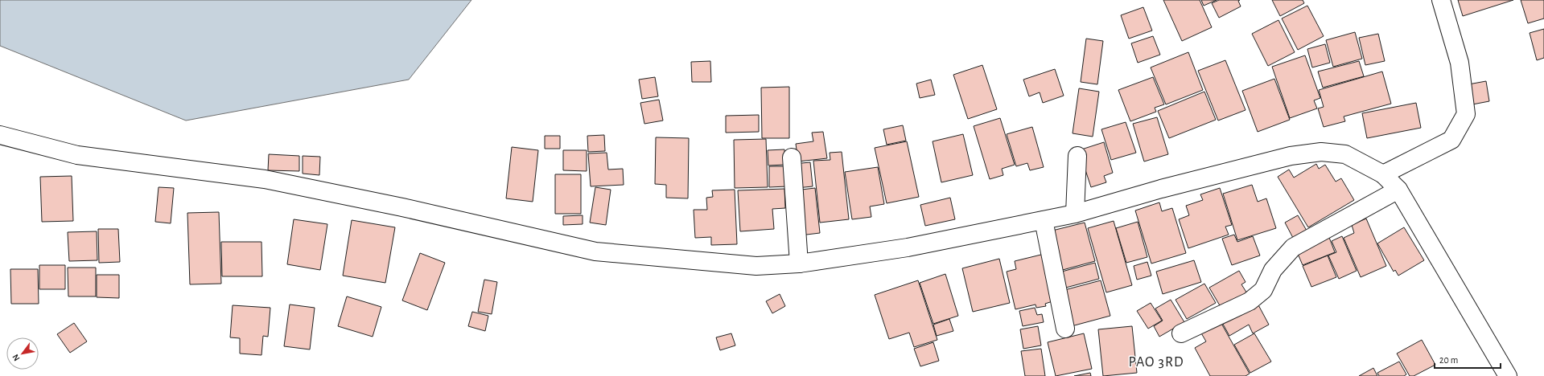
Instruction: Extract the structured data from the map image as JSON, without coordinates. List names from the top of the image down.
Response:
{
  "districts": ["PAO 3RD"],
  "scale_bar": "20 m",
  "north": "bottom left"
}
